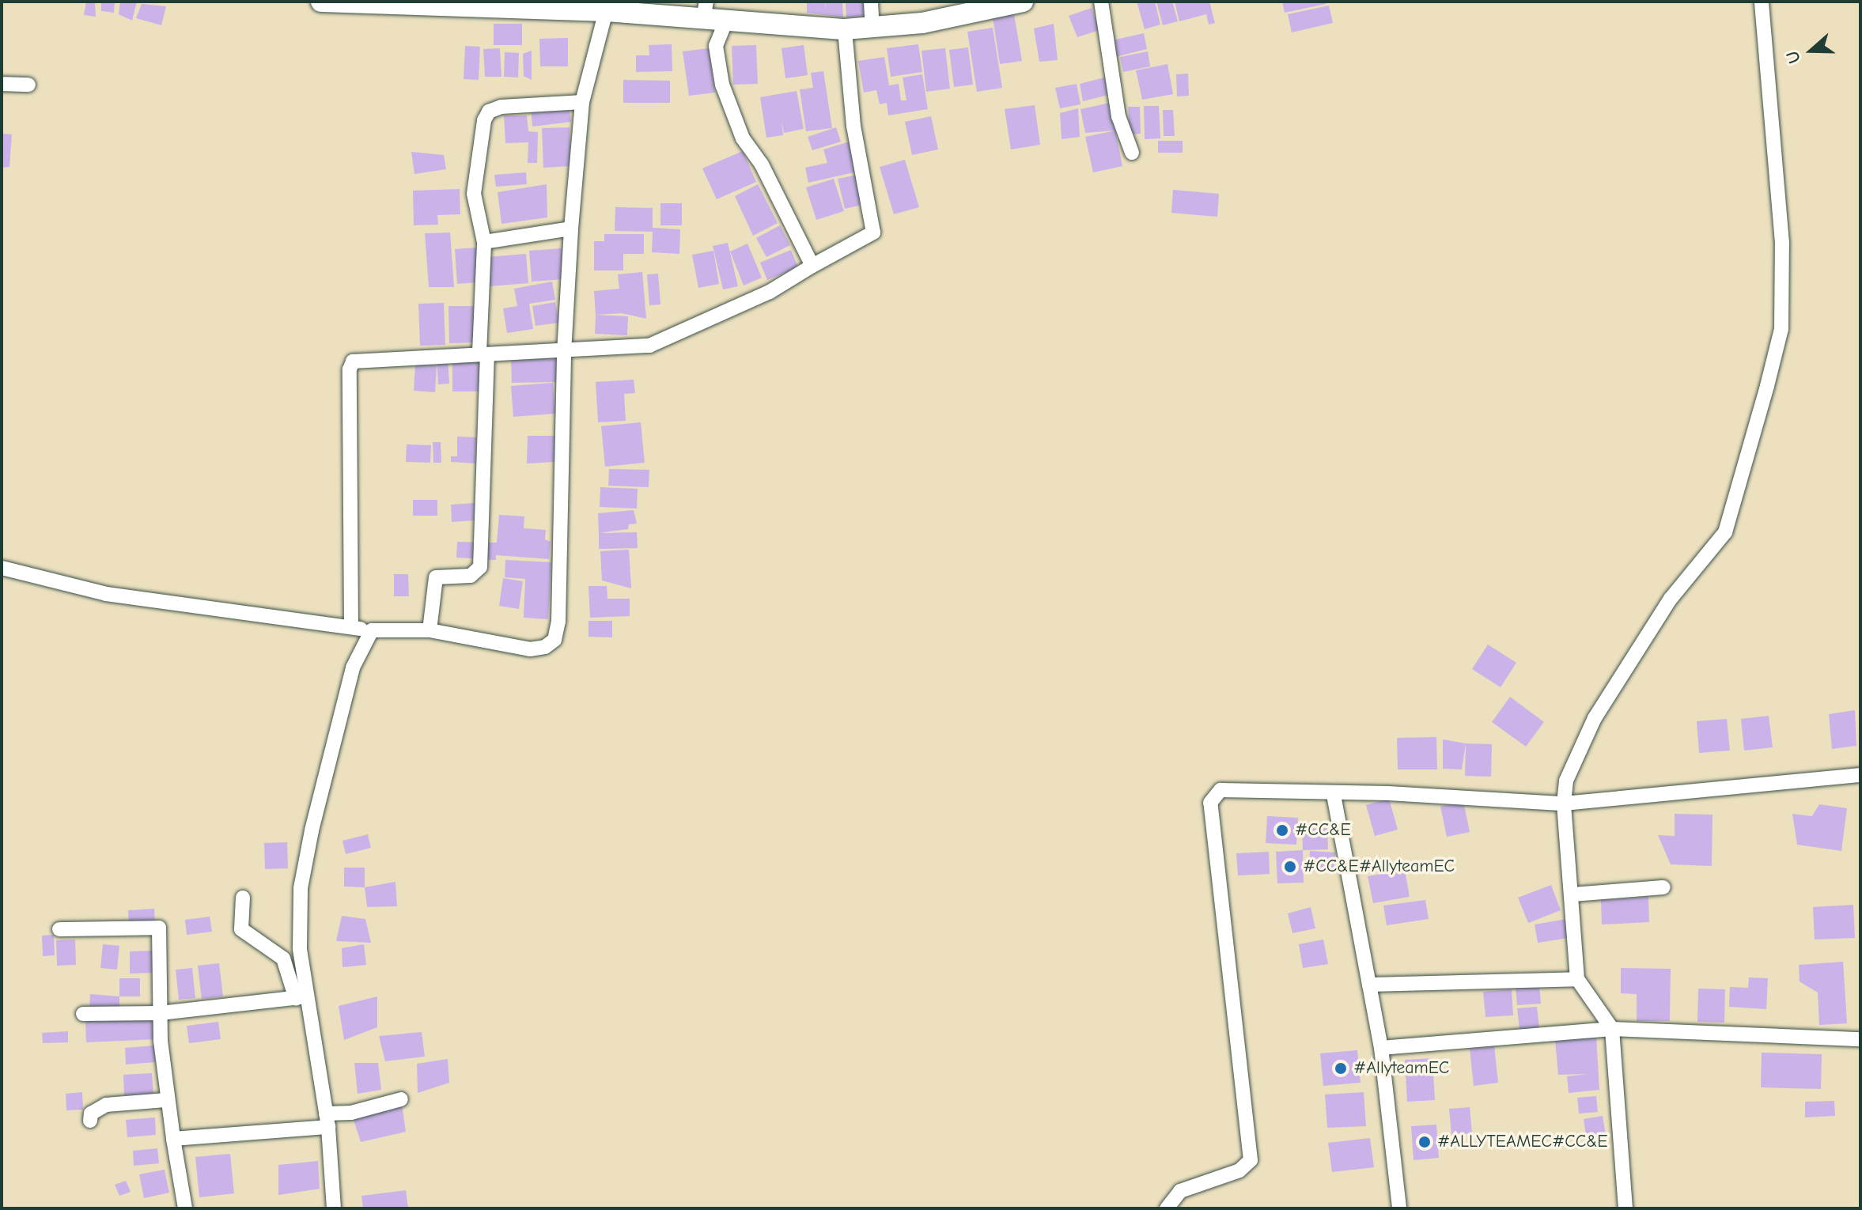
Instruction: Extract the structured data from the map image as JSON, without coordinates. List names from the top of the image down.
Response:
{
  "places": [
    "#CC&E",
    "#CC&E#AllyteamEC",
    "#AllyteamEC",
    "#ALLYTEAMEC#CC&E"
  ],
  "north": "left"
}
